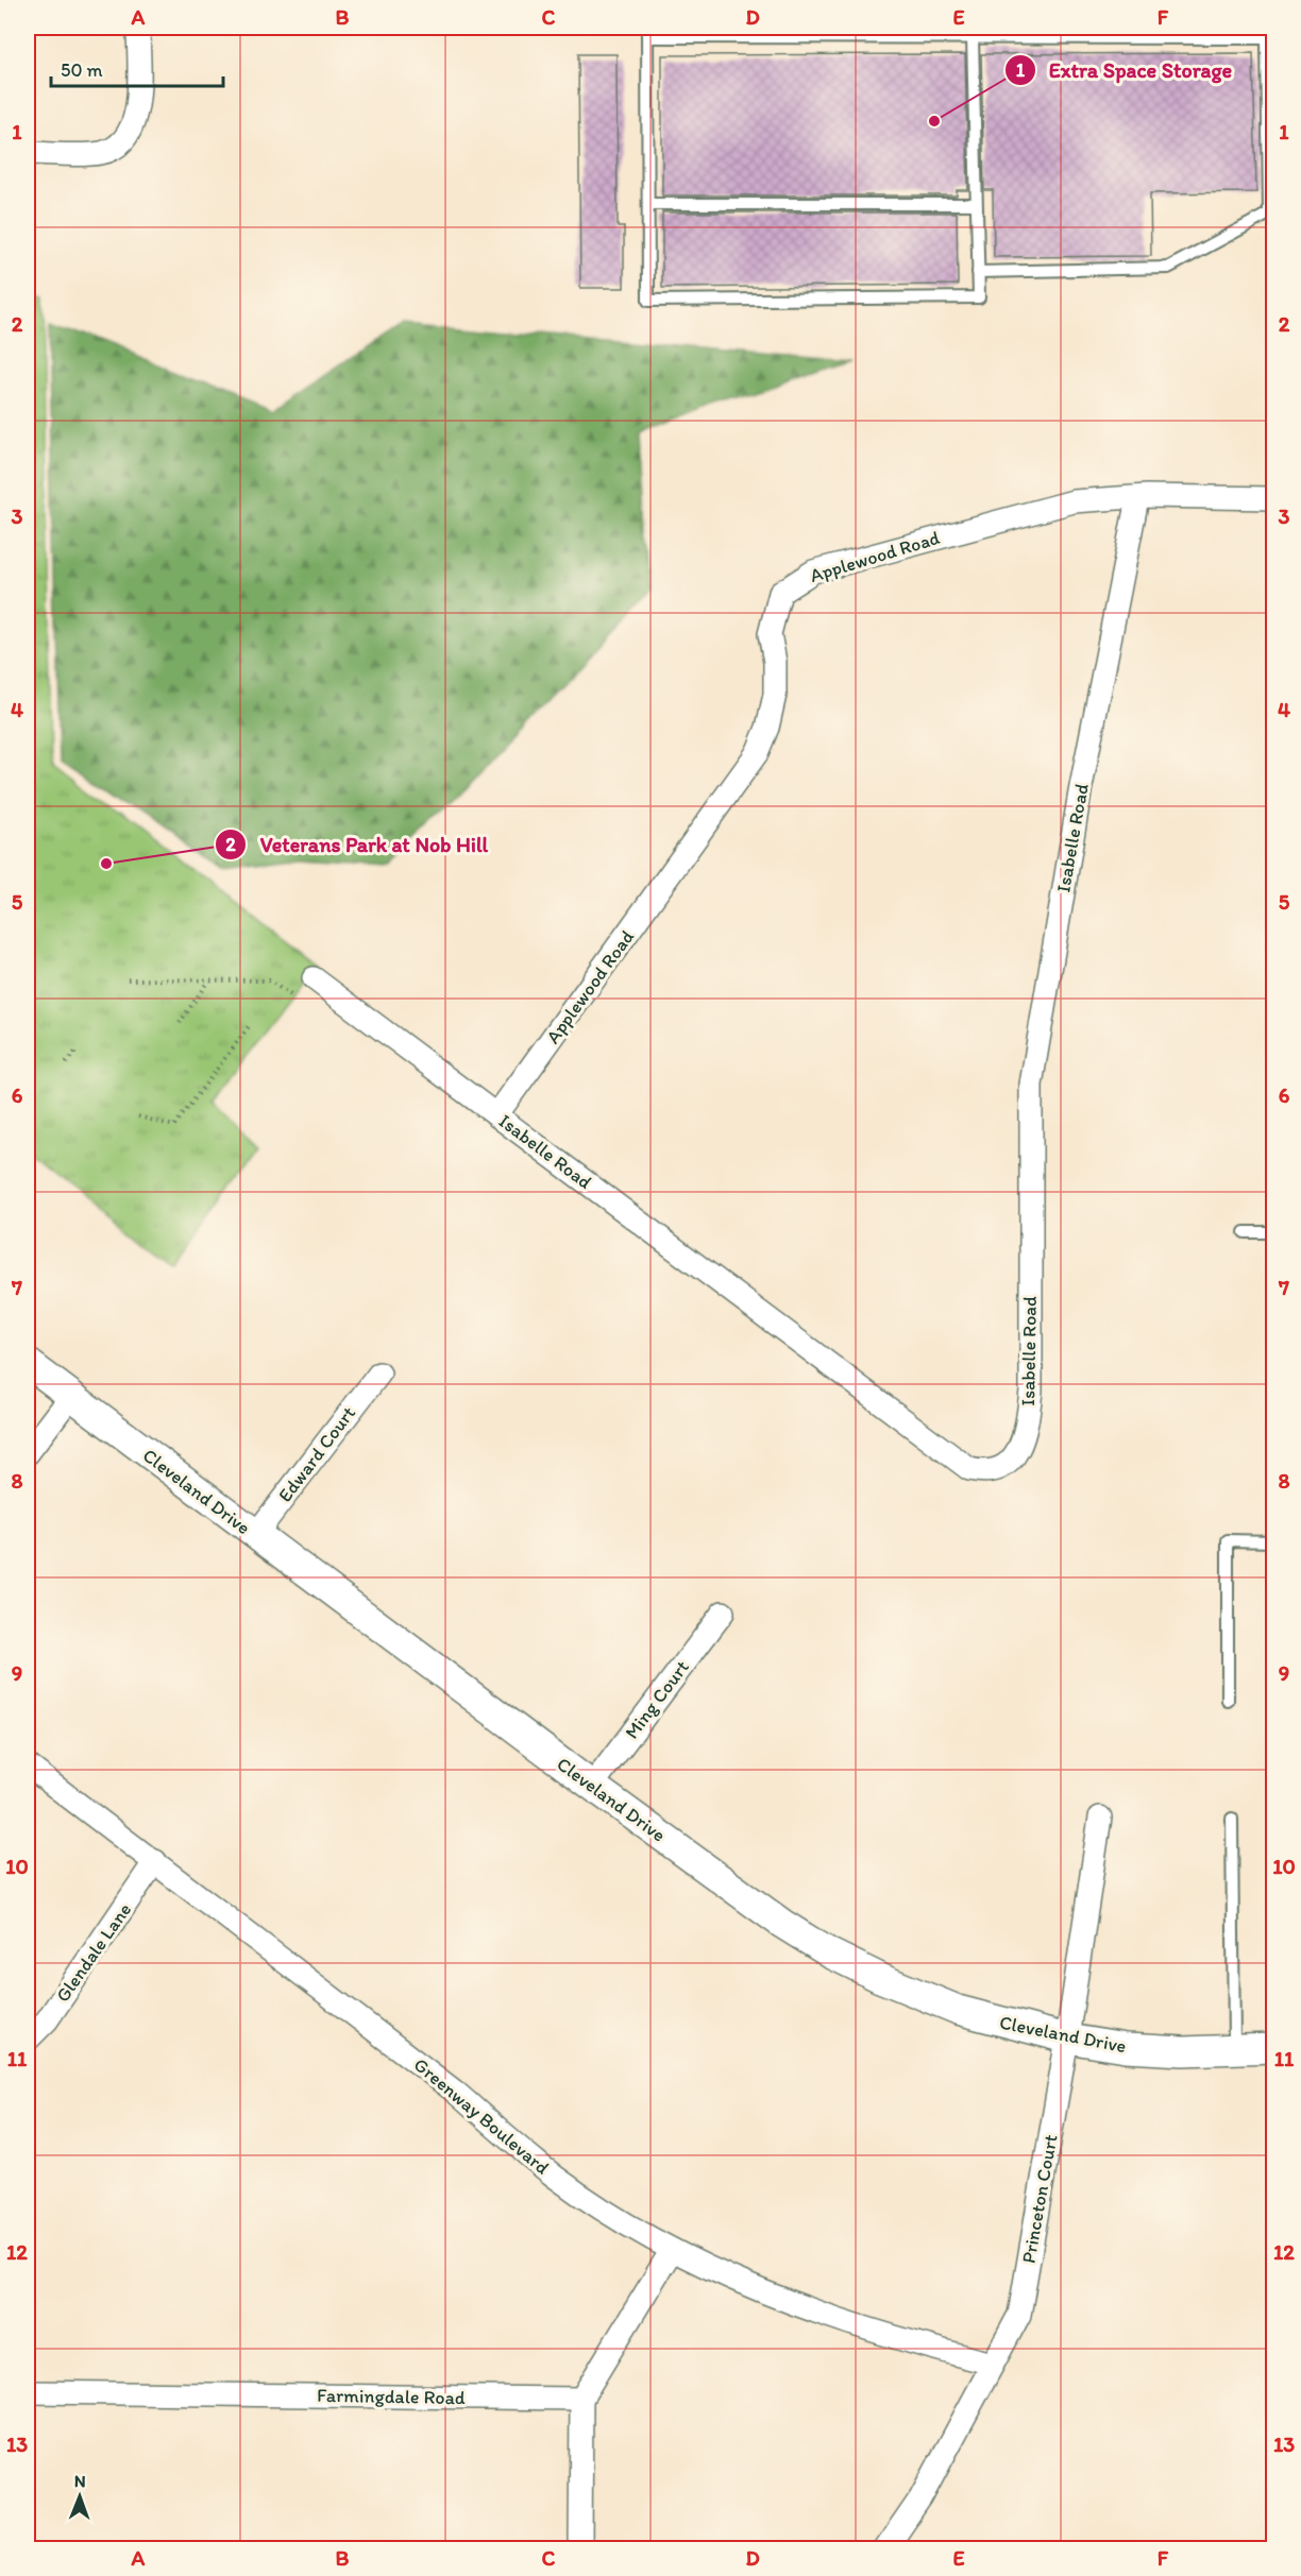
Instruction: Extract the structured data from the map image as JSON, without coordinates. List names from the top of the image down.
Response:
{
  "streets": {
    "street": [
      "Applewood Road",
      "Isabelle Road",
      "Edward Court",
      "Cleveland Drive",
      "Ming Court",
      "Glendale Lane",
      "Greenway Boulevard",
      "Princeton Court",
      "Farmingdale Road"
    ]
  },
  "crossings": [
    ["Applewood Road", "Isabelle Road"],
    ["Edward Court", "Cleveland Drive"],
    ["Cleveland Drive", "Ming Court"],
    ["Cleveland Drive", "Princeton Court"],
    ["Glendale Lane", "Greenway Boulevard"],
    ["Greenway Boulevard", "Princeton Court"]
  ],
  "places": ["Extra Space Storage", "Veterans Park at Nob Hill"],
  "scale_bar": "50 m",
  "north": "top",
  "grid": {
    "columns": [
      "A",
      "B",
      "C",
      "D",
      "E",
      "F"
    ],
    "rows": [
      "1",
      "2",
      "3",
      "4",
      "5",
      "6",
      "7",
      "8",
      "9",
      "10",
      "11",
      "12",
      "13"
    ]
  }
}
